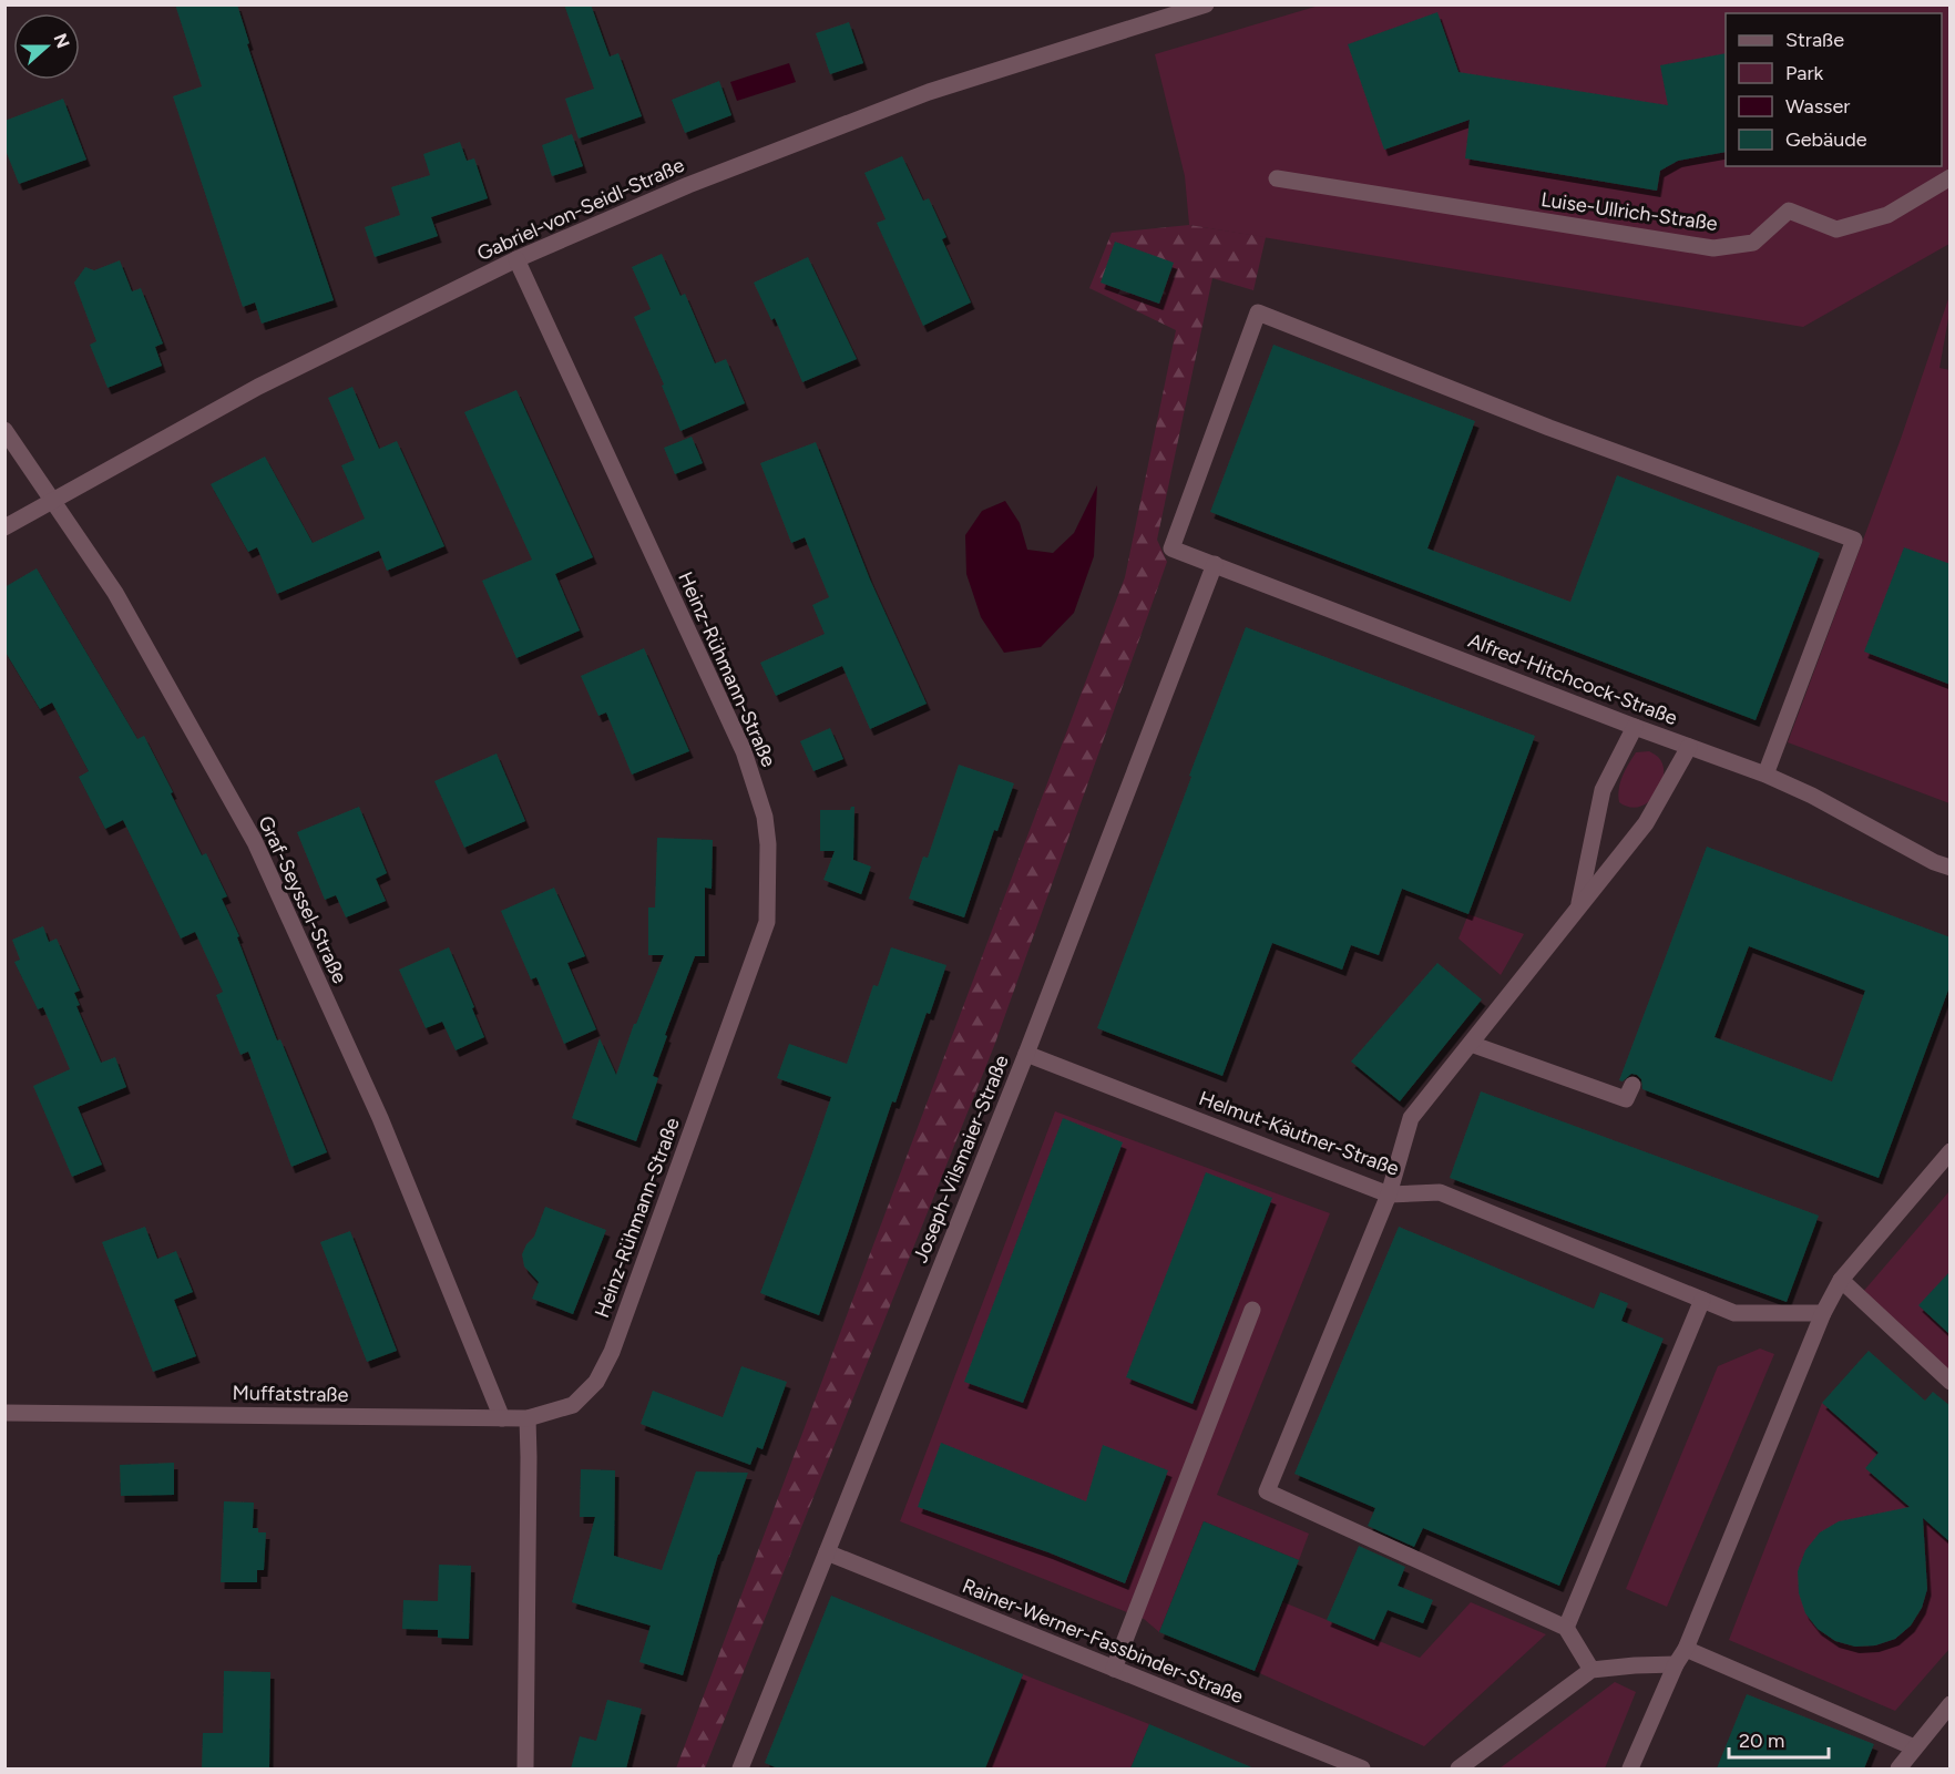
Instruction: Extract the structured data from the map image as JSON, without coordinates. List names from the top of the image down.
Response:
{
  "streets": {
    "street": [
      "Gabriel-von-Seidl-Straße",
      "Luise-Ullrich-Straße",
      "Heinz-Rühmann-Straße",
      "Alfred-Hitchcock-Straße",
      "Graf-Seyssel-Straße",
      "Helmut-Käutner-Straße",
      "Joseph-Vilsmaier-Straße",
      "Muffatstraße",
      "Rainer-Werner-Fassbinder-Straße"
    ]
  },
  "crossings": [
    ["Gabriel-von-Seidl-Straße", "Heinz-Rühmann-Straße"],
    ["Gabriel-von-Seidl-Straße", "Graf-Seyssel-Straße"],
    ["Heinz-Rühmann-Straße", "Muffatstraße"],
    ["Alfred-Hitchcock-Straße", "Joseph-Vilsmaier-Straße"],
    ["Graf-Seyssel-Straße", "Muffatstraße"],
    ["Helmut-Käutner-Straße", "Joseph-Vilsmaier-Straße"],
    ["Joseph-Vilsmaier-Straße", "Rainer-Werner-Fassbinder-Straße"]
  ],
  "legend": [
    "Straße",
    "Park",
    "Wasser",
    "Gebäude"
  ],
  "scale_bar": "20 m",
  "north": "right"
}
